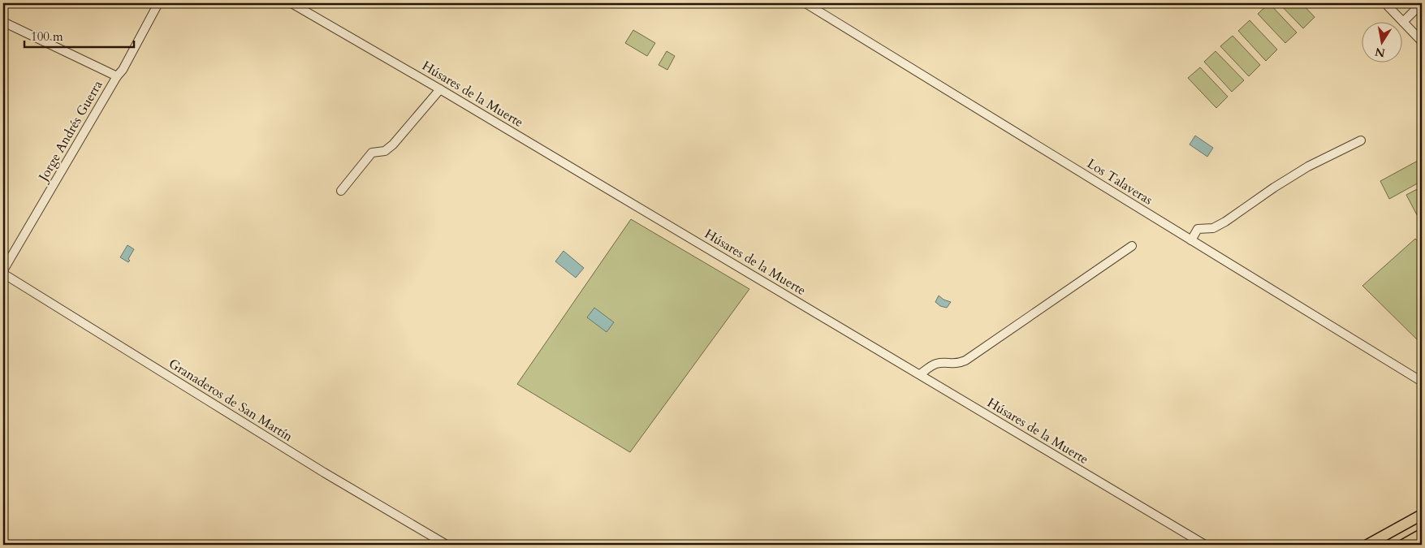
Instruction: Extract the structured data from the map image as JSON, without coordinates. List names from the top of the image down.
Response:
{
  "streets": {
    "street": [
      "Húsares de la Muerte",
      "Jorge Andrés Guerra",
      "Los Talaveras",
      "Granaderos de San Martín"
    ]
  },
  "scale_bar": "100 m",
  "north": "bottom"
}
